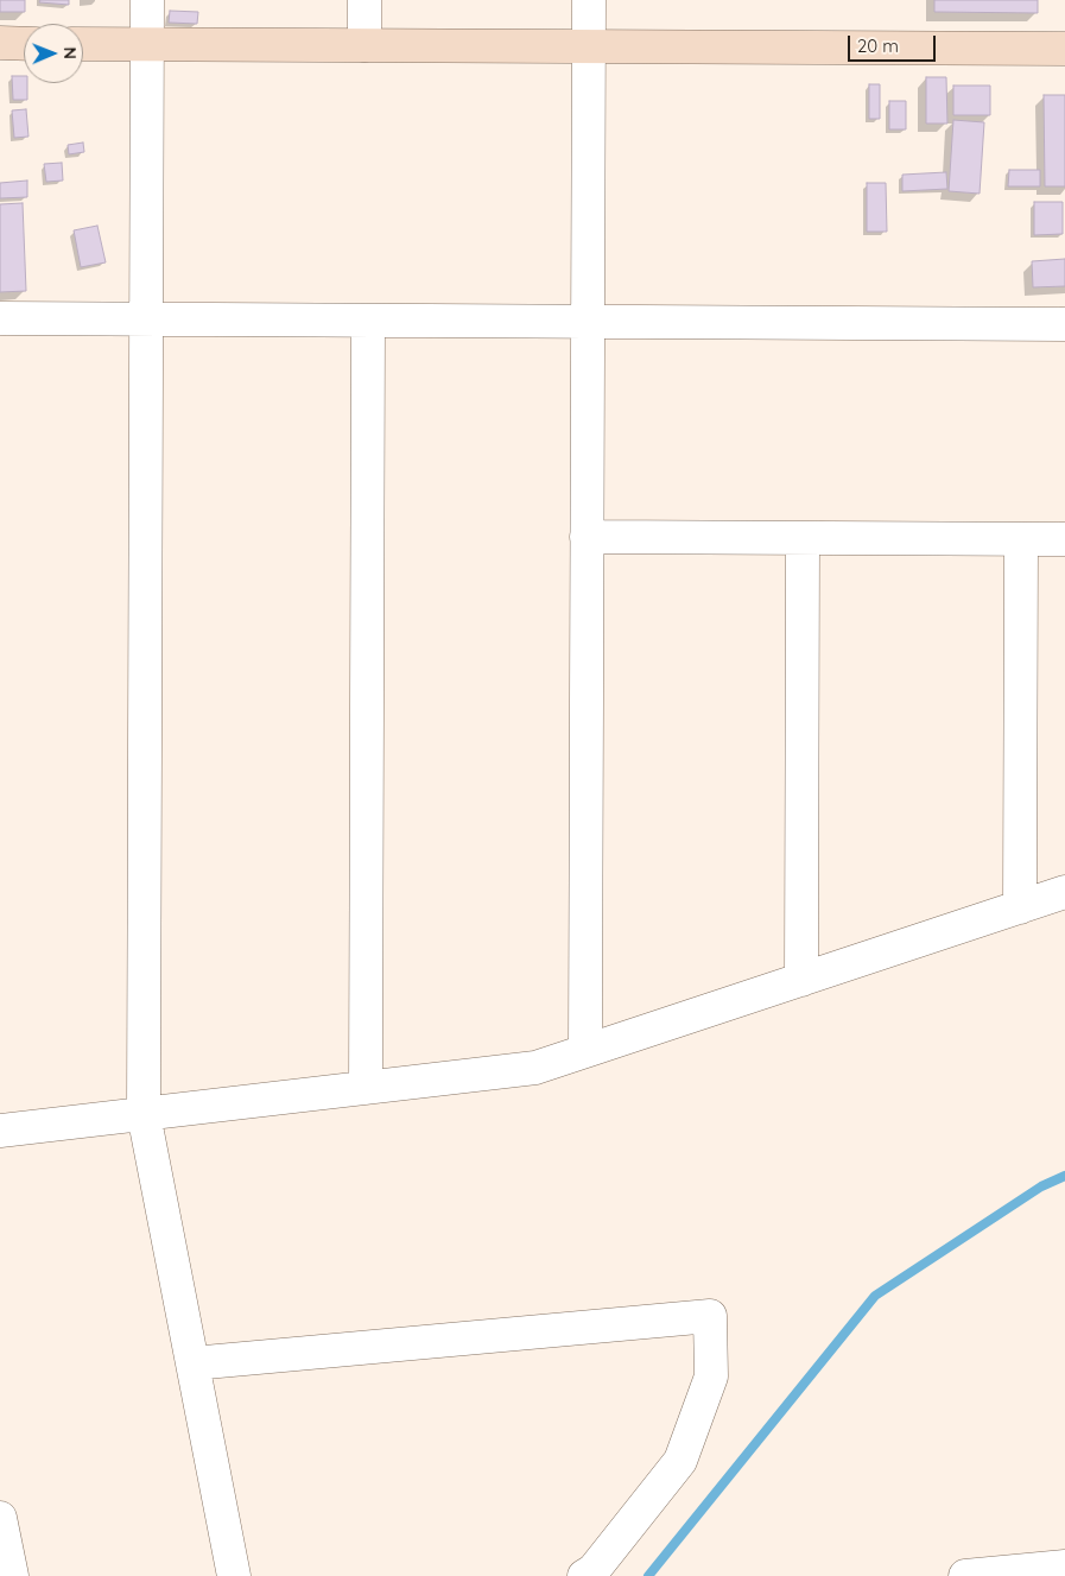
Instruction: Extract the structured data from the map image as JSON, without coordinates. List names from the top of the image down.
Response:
{
  "scale_bar": "20 m",
  "north": "right"
}
